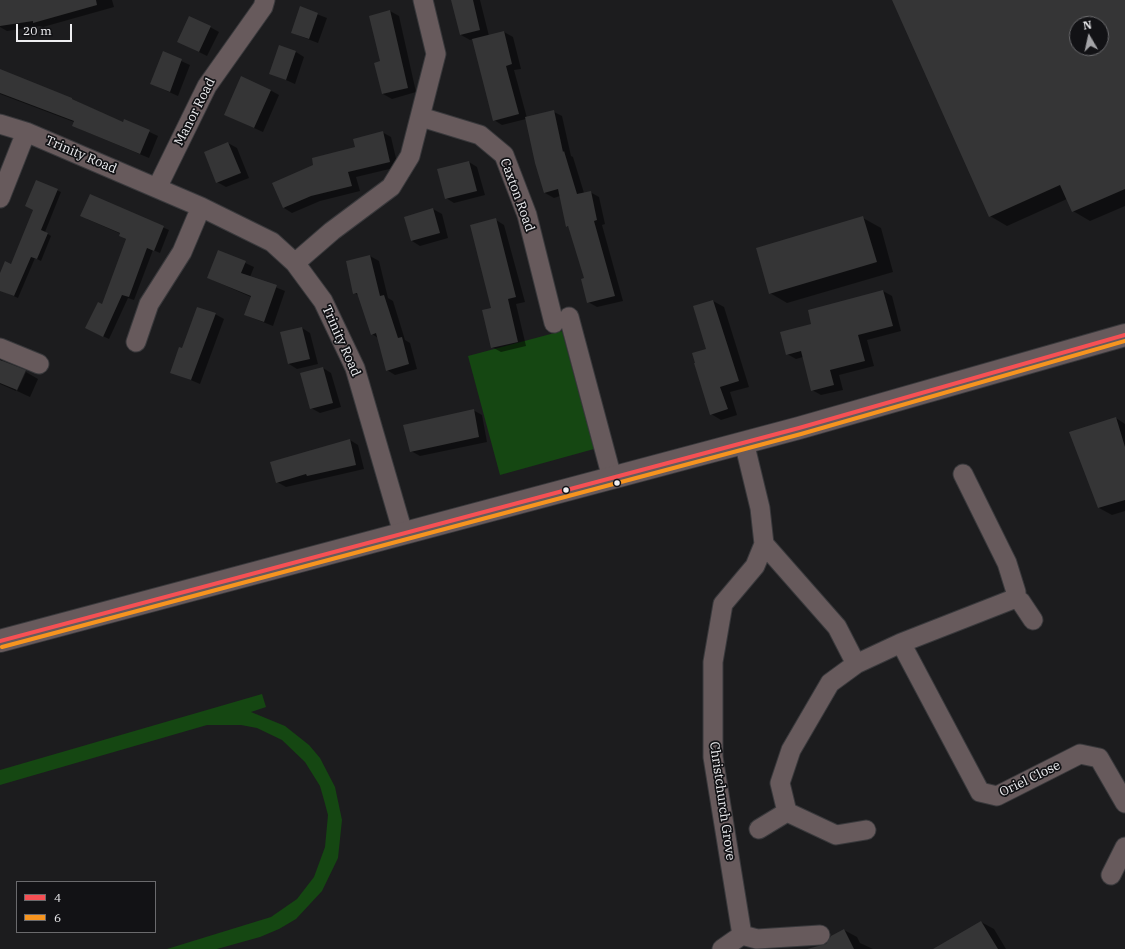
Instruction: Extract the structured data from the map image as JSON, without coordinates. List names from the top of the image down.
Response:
{
  "streets": {
    "street": [
      "Manor Road",
      "Trinity Road",
      "Caxton Road",
      "Oriel Close",
      "Christchurch Grove"
    ]
  },
  "crossings": [
    ["Manor Road", "Trinity Road"]
  ],
  "lines": ["transit line 4", "transit line 6"],
  "legend": ["4", "6"],
  "scale_bar": "20 m",
  "north": "top"
}
